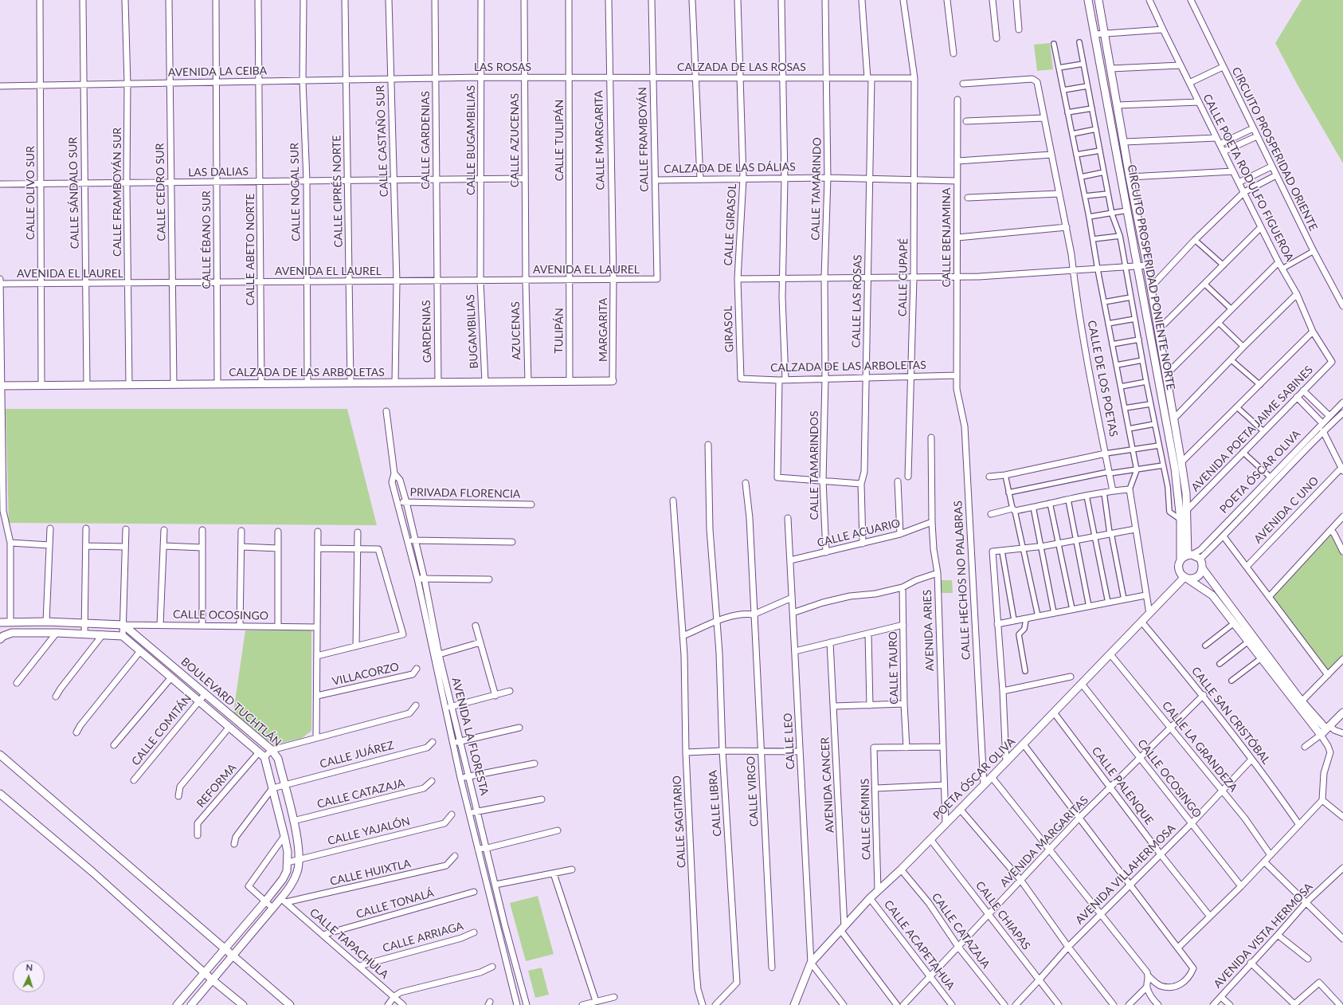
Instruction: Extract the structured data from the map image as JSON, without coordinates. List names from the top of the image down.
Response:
{
  "streets": {
    "street": [
      "LAS ROSAS",
      "CALZADA DE LAS ROSAS",
      "AVENIDA LA CEIBA",
      "CALLE FRAMBOYÁN",
      "CALLE GARDENIAS",
      "CALLE BUGAMBILIAS",
      "CALLE AZUCENAS",
      "CALLE TULIPÁN",
      "CALLE MARGARITA",
      "CALLE CASTAÑO SUR",
      "CIRCUITO PROSPERIDAD ORIENTE",
      "CALZADA DE LAS DÁLIAS",
      "LAS DALIAS",
      "CALLE POETA RODULFO FIGUEROA",
      "CALLE TAMARINDO",
      "CALLE CIPRÉS NORTE",
      "CALLE FRAMBOYÁN SUR",
      "CALLE CEDRO SUR",
      "CALLE NOGAL SUR",
      "CALLE OLIVO SUR",
      "CALLE SÁNDALO SUR",
      "CALLE GIRASOL",
      "CALLE BENJAMINA",
      "CALLE ÉBANO SUR",
      "CALLE ABETO NORTE",
      "AVENIDA EL LAUREL",
      "CALLE CUPAPÉ",
      "CIRCUITO PROSPERIDAD PONIENTE NORTE",
      "CALLE LAS ROSAS",
      "GIRASOL",
      "MARGARITA",
      "AZUCENAS",
      "TULIPÁN",
      "GARDENIAS",
      "BUGAMBILIAS",
      "CALZADA DE LAS ARBOLETAS",
      "CALLE DE LOS POETAS",
      "AVENIDA POETA JAIME SABINES",
      "CALLE TAMARINDOS",
      "POETA ÓSCAR OLIVA",
      "PRIVADA FLORENCIA",
      "AVENIDA C UNO",
      "CALLE ACUARIO",
      "CALLE HECHOS NO PALABRAS",
      "CALLE OCOSINGO",
      "AVENIDA ARIES",
      "CALLE TAURO",
      "VILLACORZO",
      "BOULEVARD TUCHTLÁN",
      "CALLE SAN CRISTÓBAL",
      "CALLE COMITÁN",
      "AVENIDA LA FLORESTA",
      "CALLE LEO",
      "CALLE LA GRANDEZA",
      "CALLE JUÁREZ",
      "AVENIDA CANCER",
      "REFORMA",
      "CALLE PALENQUE",
      "CALLE VIRGO",
      "CALLE CATAZAJA",
      "CALLE LIBRA",
      "CALLE GÉMINIS",
      "CALLE SAGITARIO",
      "CALLE YAJALÓN",
      "AVENIDA MARGARITAS",
      "CALLE HUIXTLA",
      "AVENIDA VILLAHERMOSA",
      "CALLE TONALÁ",
      "CALLE CHIAPAS",
      "AVENIDA VISTA HERMOSA",
      "CALLE ARRIAGA",
      "CALLE TAPACHULA",
      "CALLE ACAPETAHUA"
    ]
  },
  "crossings": [
    ["LAS ROSAS", "CALZADA DE LAS ROSAS"],
    ["LAS ROSAS", "AVENIDA LA CEIBA"],
    ["LAS ROSAS", "CALLE GARDENIAS"],
    ["LAS ROSAS", "CALLE BUGAMBILIAS"],
    ["LAS ROSAS", "CALLE AZUCENAS"],
    ["LAS ROSAS", "CALLE TULIPÁN"],
    ["CALZADA DE LAS ROSAS", "CALLE FRAMBOYÁN"],
    ["CALZADA DE LAS ROSAS", "CALLE TULIPÁN"],
    ["CALZADA DE LAS ROSAS", "CALLE MARGARITA"],
    ["CALZADA DE LAS ROSAS", "CALLE TAMARINDO"],
    ["CALZADA DE LAS ROSAS", "CALLE GIRASOL"],
    ["CALZADA DE LAS ROSAS", "CALLE CUPAPÉ"],
    ["CALZADA DE LAS ROSAS", "CALLE LAS ROSAS"],
    ["AVENIDA LA CEIBA", "CALLE GARDENIAS"],
    ["AVENIDA LA CEIBA", "CALLE CASTAÑO SUR"],
    ["AVENIDA LA CEIBA", "CALLE CIPRÉS NORTE"],
    ["AVENIDA LA CEIBA", "CALLE FRAMBOYÁN SUR"],
    ["AVENIDA LA CEIBA", "CALLE CEDRO SUR"],
    ["AVENIDA LA CEIBA", "CALLE NOGAL SUR"],
    ["AVENIDA LA CEIBA", "CALLE OLIVO SUR"],
    ["AVENIDA LA CEIBA", "CALLE SÁNDALO SUR"],
    ["AVENIDA LA CEIBA", "CALLE ÉBANO SUR"],
    ["AVENIDA LA CEIBA", "CALLE ABETO NORTE"],
    ["CALLE FRAMBOYÁN", "CALZADA DE LAS DÁLIAS"],
    ["CALLE FRAMBOYÁN", "AVENIDA EL LAUREL"],
    ["CALLE GARDENIAS", "LAS DALIAS"],
    ["CALLE GARDENIAS", "AVENIDA EL LAUREL"],
    ["CALLE GARDENIAS", "GARDENIAS"],
    ["CALLE BUGAMBILIAS", "LAS DALIAS"],
    ["CALLE BUGAMBILIAS", "AVENIDA EL LAUREL"],
    ["CALLE BUGAMBILIAS", "BUGAMBILIAS"],
    ["CALLE AZUCENAS", "LAS DALIAS"],
    ["CALLE AZUCENAS", "AVENIDA EL LAUREL"],
    ["CALLE AZUCENAS", "AZUCENAS"],
    ["CALLE TULIPÁN", "AVENIDA EL LAUREL"],
    ["CALLE TULIPÁN", "TULIPÁN"],
    ["CALLE MARGARITA", "AVENIDA EL LAUREL"],
    ["CALLE MARGARITA", "MARGARITA"],
    ["CALLE CASTAÑO SUR", "LAS DALIAS"],
    ["CALLE CASTAÑO SUR", "AVENIDA EL LAUREL"],
    ["CALLE CASTAÑO SUR", "CALZADA DE LAS ARBOLETAS"],
    ["CALZADA DE LAS DÁLIAS", "CALLE TAMARINDO"],
    ["CALZADA DE LAS DÁLIAS", "CALLE GIRASOL"],
    ["CALZADA DE LAS DÁLIAS", "CALLE BENJAMINA"],
    ["CALZADA DE LAS DÁLIAS", "CALLE CUPAPÉ"],
    ["CALZADA DE LAS DÁLIAS", "CALLE LAS ROSAS"],
    ["LAS DALIAS", "CALLE CIPRÉS NORTE"],
    ["LAS DALIAS", "CALLE FRAMBOYÁN SUR"],
    ["LAS DALIAS", "CALLE CEDRO SUR"],
    ["LAS DALIAS", "CALLE NOGAL SUR"],
    ["LAS DALIAS", "CALLE OLIVO SUR"],
    ["LAS DALIAS", "CALLE SÁNDALO SUR"],
    ["LAS DALIAS", "CALLE ÉBANO SUR"],
    ["LAS DALIAS", "CALLE ABETO NORTE"],
    ["CALLE POETA RODULFO FIGUEROA", "AVENIDA POETA JAIME SABINES"],
    ["CALLE TAMARINDO", "CALZADA DE LAS ARBOLETAS"],
    ["CALLE TAMARINDO", "CALLE TAMARINDOS"],
    ["CALLE CIPRÉS NORTE", "AVENIDA EL LAUREL"],
    ["CALLE CIPRÉS NORTE", "CALZADA DE LAS ARBOLETAS"],
    ["CALLE FRAMBOYÁN SUR", "AVENIDA EL LAUREL"],
    ["CALLE FRAMBOYÁN SUR", "CALZADA DE LAS ARBOLETAS"],
    ["CALLE CEDRO SUR", "AVENIDA EL LAUREL"],
    ["CALLE CEDRO SUR", "CALZADA DE LAS ARBOLETAS"],
    ["CALLE NOGAL SUR", "AVENIDA EL LAUREL"],
    ["CALLE NOGAL SUR", "CALZADA DE LAS ARBOLETAS"],
    ["CALLE OLIVO SUR", "AVENIDA EL LAUREL"],
    ["CALLE OLIVO SUR", "CALZADA DE LAS ARBOLETAS"],
    ["CALLE SÁNDALO SUR", "AVENIDA EL LAUREL"],
    ["CALLE SÁNDALO SUR", "CALZADA DE LAS ARBOLETAS"],
    ["CALLE GIRASOL", "GIRASOL"],
    ["CALLE BENJAMINA", "CALZADA DE LAS ARBOLETAS"],
    ["CALLE BENJAMINA", "CALLE HECHOS NO PALABRAS"],
    ["CALLE ÉBANO SUR", "AVENIDA EL LAUREL"],
    ["CALLE ÉBANO SUR", "CALZADA DE LAS ARBOLETAS"],
    ["CALLE ABETO NORTE", "AVENIDA EL LAUREL"],
    ["CALLE ABETO NORTE", "CALZADA DE LAS ARBOLETAS"],
    ["AVENIDA EL LAUREL", "MARGARITA"],
    ["AVENIDA EL LAUREL", "AZUCENAS"],
    ["AVENIDA EL LAUREL", "TULIPÁN"],
    ["AVENIDA EL LAUREL", "GARDENIAS"],
    ["AVENIDA EL LAUREL", "BUGAMBILIAS"],
    ["CALLE CUPAPÉ", "CALZADA DE LAS ARBOLETAS"],
    ["CIRCUITO PROSPERIDAD PONIENTE NORTE", "AVENIDA POETA JAIME SABINES"],
    ["CIRCUITO PROSPERIDAD PONIENTE NORTE", "POETA ÓSCAR OLIVA"],
    ["CALLE LAS ROSAS", "CALZADA DE LAS ARBOLETAS"],
    ["CALLE LAS ROSAS", "CALLE ACUARIO"],
    ["GIRASOL", "CALZADA DE LAS ARBOLETAS"],
    ["MARGARITA", "CALZADA DE LAS ARBOLETAS"],
    ["AZUCENAS", "CALZADA DE LAS ARBOLETAS"],
    ["TULIPÁN", "CALZADA DE LAS ARBOLETAS"],
    ["GARDENIAS", "CALZADA DE LAS ARBOLETAS"],
    ["BUGAMBILIAS", "CALZADA DE LAS ARBOLETAS"],
    ["CALZADA DE LAS ARBOLETAS", "CALLE TAMARINDOS"],
    ["CALZADA DE LAS ARBOLETAS", "CALLE HECHOS NO PALABRAS"],
    ["CALLE TAMARINDOS", "CALLE ACUARIO"],
    ["POETA ÓSCAR OLIVA", "CALLE HECHOS NO PALABRAS"],
    ["POETA ÓSCAR OLIVA", "CALLE OCOSINGO"],
    ["POETA ÓSCAR OLIVA", "AVENIDA ARIES"],
    ["POETA ÓSCAR OLIVA", "CALLE SAN CRISTÓBAL"],
    ["POETA ÓSCAR OLIVA", "CALLE LEO"],
    ["POETA ÓSCAR OLIVA", "CALLE LA GRANDEZA"],
    ["POETA ÓSCAR OLIVA", "AVENIDA CANCER"],
    ["POETA ÓSCAR OLIVA", "CALLE PALENQUE"],
    ["POETA ÓSCAR OLIVA", "CALLE CATAZAJA"],
    ["POETA ÓSCAR OLIVA", "CALLE GÉMINIS"],
    ["POETA ÓSCAR OLIVA", "CALLE CHIAPAS"],
    ["POETA ÓSCAR OLIVA", "CALLE ACAPETAHUA"],
    ["PRIVADA FLORENCIA", "AVENIDA LA FLORESTA"],
    ["CALLE ACUARIO", "AVENIDA ARIES"],
    ["CALLE ACUARIO", "CALLE LEO"],
    ["CALLE OCOSINGO", "BOULEVARD TUCHTLÁN"],
    ["CALLE OCOSINGO", "AVENIDA MARGARITAS"],
    ["CALLE OCOSINGO", "AVENIDA VILLAHERMOSA"],
    ["CALLE TAURO", "CALLE GÉMINIS"],
    ["BOULEVARD TUCHTLÁN", "CALLE COMITÁN"],
    ["BOULEVARD TUCHTLÁN", "CALLE JUÁREZ"],
    ["BOULEVARD TUCHTLÁN", "REFORMA"],
    ["BOULEVARD TUCHTLÁN", "CALLE CATAZAJA"],
    ["BOULEVARD TUCHTLÁN", "CALLE YAJALÓN"],
    ["BOULEVARD TUCHTLÁN", "CALLE HUIXTLA"],
    ["BOULEVARD TUCHTLÁN", "CALLE TAPACHULA"],
    ["CALLE SAN CRISTÓBAL", "AVENIDA MARGARITAS"],
    ["CALLE SAN CRISTÓBAL", "AVENIDA VILLAHERMOSA"],
    ["CALLE LA GRANDEZA", "AVENIDA MARGARITAS"],
    ["CALLE LA GRANDEZA", "AVENIDA VILLAHERMOSA"],
    ["CALLE PALENQUE", "AVENIDA MARGARITAS"],
    ["CALLE PALENQUE", "AVENIDA VILLAHERMOSA"],
    ["CALLE CATAZAJA", "AVENIDA MARGARITAS"],
    ["AVENIDA MARGARITAS", "CALLE CHIAPAS"],
    ["AVENIDA MARGARITAS", "CALLE ACAPETAHUA"],
    ["CALLE HUIXTLA", "CALLE TAPACHULA"],
    ["AVENIDA VILLAHERMOSA", "CALLE CHIAPAS"],
    ["CALLE TONALÁ", "CALLE TAPACHULA"],
    ["CALLE ARRIAGA", "CALLE TAPACHULA"]
  ],
  "north": "top"
}
